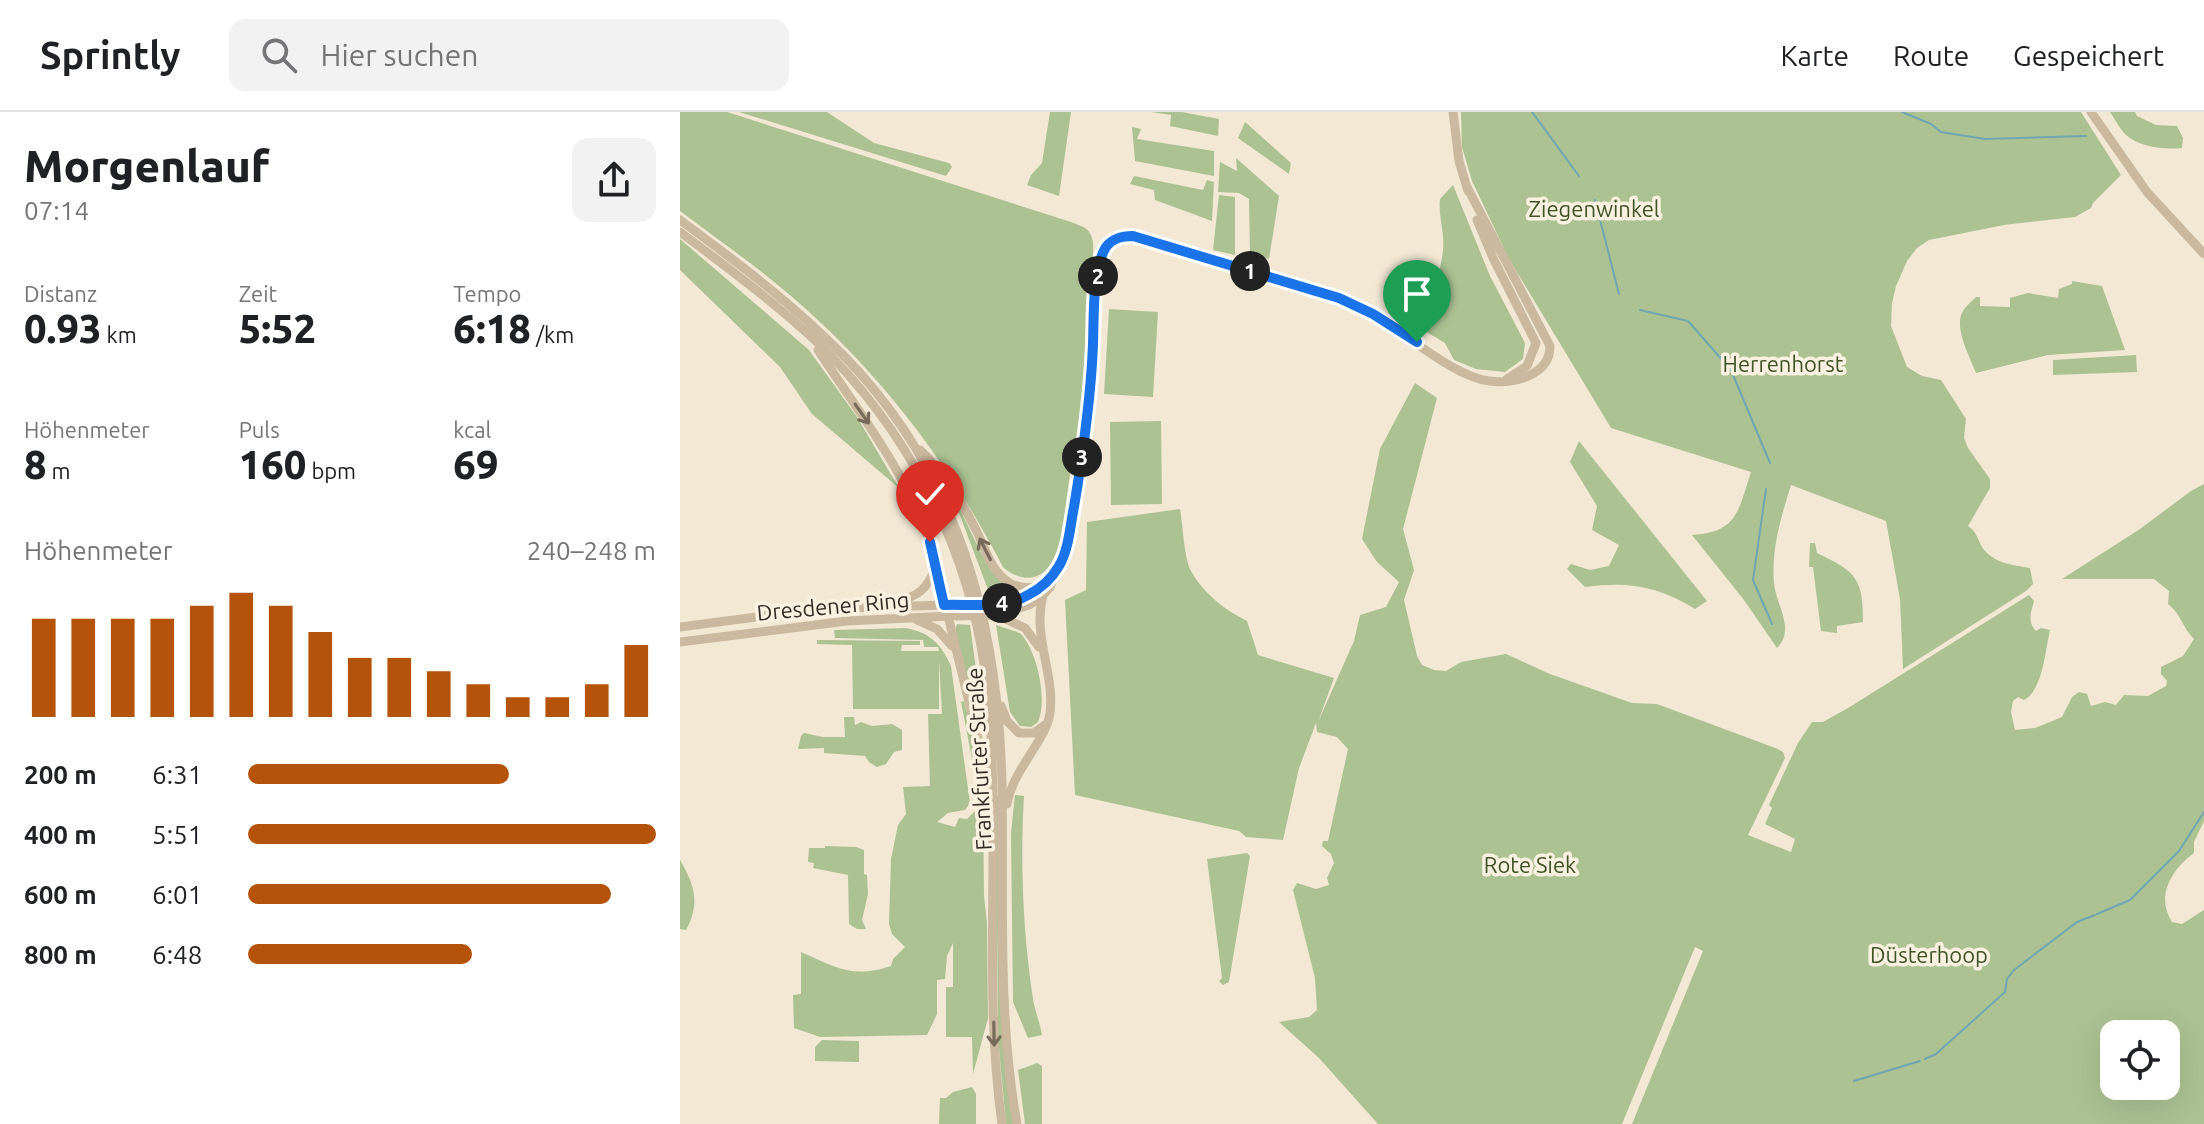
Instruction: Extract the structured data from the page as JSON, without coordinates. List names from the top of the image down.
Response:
{
  "streets": {
    "street": ["Dresdener Ring", "Frankfurter Straße"]
  },
  "parks": [
    "Ziegenwinkel",
    "Herrenhorst",
    "Rote Siek",
    "Düsterhoop"
  ],
  "page": {
    "header": "Sprintly",
    "search": "Hier suchen",
    "nav": ["Karte", "Route", "Gespeichert"],
    "heading": ["Morgenlauf", "07:14"],
    "stats": [
      ["Distanz", "0.93 km"],
      ["Zeit", "5:52"],
      ["Tempo", "6:18 /km"],
      ["Höhenmeter", "8 m"],
      ["Puls", "160 bpm"],
      ["kcal", "69"]
    ],
    "pins": [
      "1",
      "2",
      "3",
      "4"
    ],
    "chart": ["Höhenmeter", "240–248 m"],
    "list": [
      {
        "name": "200 m",
        "note": "6:31"
      },
      {
        "name": "400 m",
        "note": "5:51"
      },
      {
        "name": "600 m",
        "note": "6:01"
      },
      {
        "name": "800 m",
        "note": "6:48"
      }
    ]
  }
}
